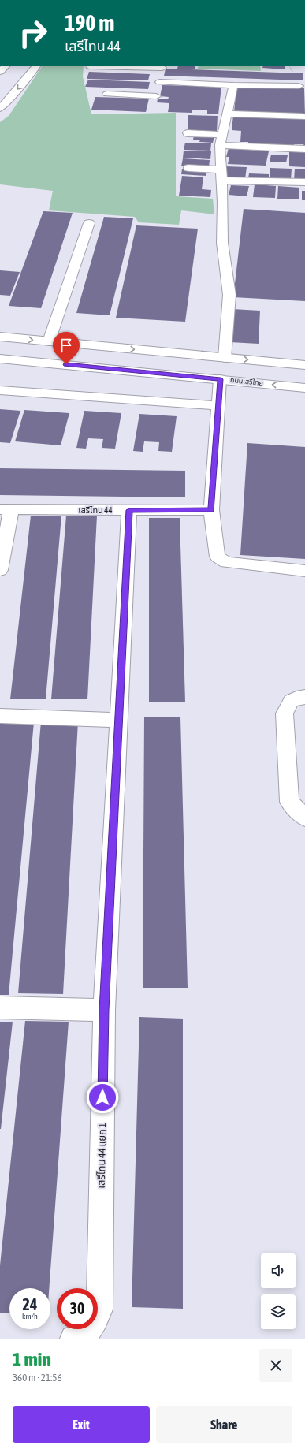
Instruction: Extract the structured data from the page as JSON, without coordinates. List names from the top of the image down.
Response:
{
  "streets": {
    "main road": ["ถนนเสรีไทย", "เสรีไทน 44", "เสรีไทน 44 แยก 1"]
  },
  "crossings": [
    ["เสรีไทน 44", "เสรีไทน 44 แยก 1"]
  ],
  "page": {
    "turn": ["190 m", "เสรีไทน 44"],
    "speed": "24 km/h",
    "limit": "30",
    "heading": ["1 min", "360 m · 21:56"],
    "buttons": ["Exit", "Share"]
  }
}
